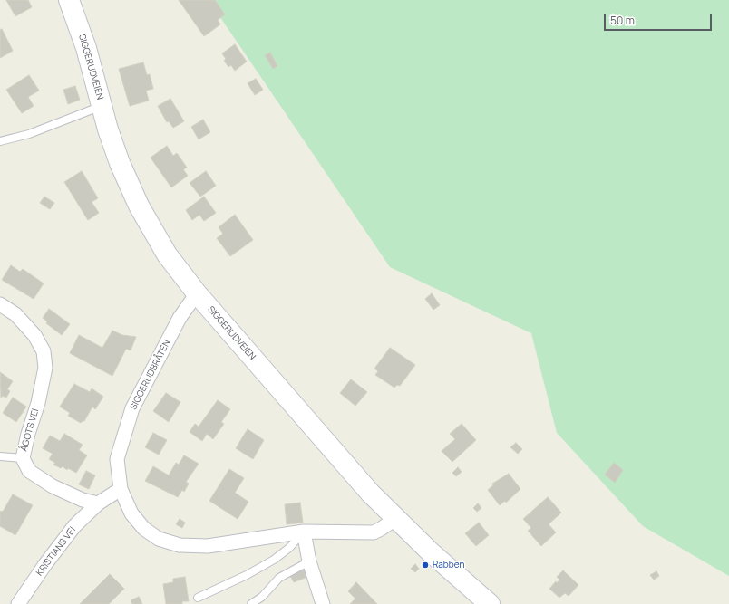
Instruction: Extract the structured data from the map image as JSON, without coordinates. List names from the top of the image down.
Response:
{
  "streets": {
    "main road": ["SIGGERUDVEIEN"],
    "street": ["SIGGERUDBRÅTEN", "ÅGOTS VEI", "KRISTIANS VEI"]
  },
  "crossings": [
    ["SIGGERUDVEIEN", "SIGGERUDBRÅTEN"],
    ["ÅGOTS VEI", "KRISTIANS VEI"]
  ],
  "places": ["Rabben"],
  "scale_bar": "50 m"
}
